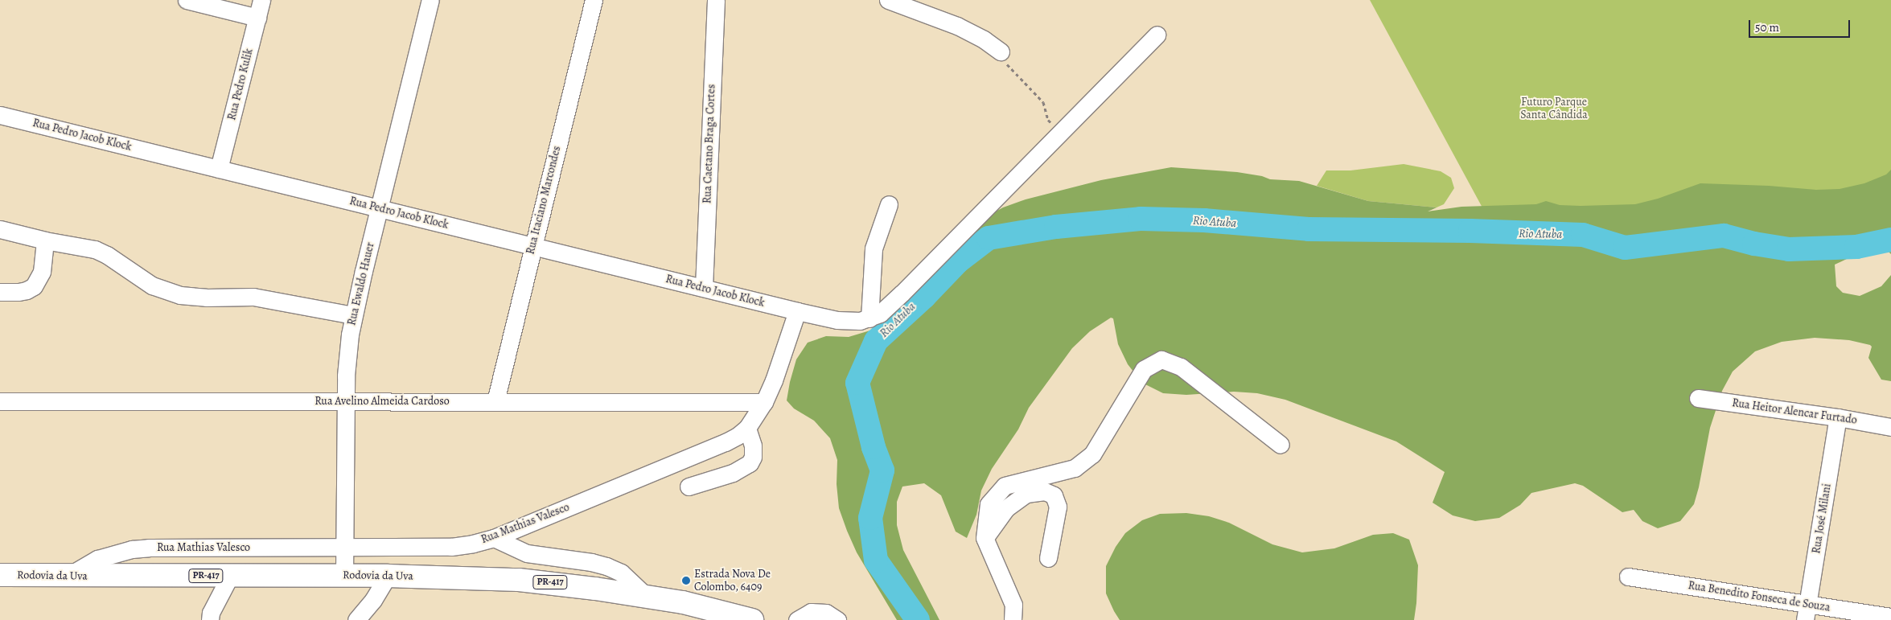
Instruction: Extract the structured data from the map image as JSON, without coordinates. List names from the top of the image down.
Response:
{
  "streets": {
    "highway": ["Rodovia da Uva", "PR-417"],
    "street": [
      "Rua Pedro Kulik",
      "Rua Pedro Jacob Klock",
      "Rua Caetano Braga Cortes",
      "Rua Itaciano Marcondes",
      "Rua Ewaldo Hauer",
      "Rua Avelino Almeida Cardoso",
      "Rua Heitor Alencar Furtado",
      "Rua José Milani",
      "Rua Mathias Valesco",
      "Rua Benedito Fonseca de Souza"
    ]
  },
  "crossings": [
    ["Rua Pedro Kulik", "Rua Pedro Jacob Klock"],
    ["Rua Pedro Jacob Klock", "Rua Caetano Braga Cortes"],
    ["Rua Pedro Jacob Klock", "Rua Itaciano Marcondes"],
    ["Rua Pedro Jacob Klock", "Rua Ewaldo Hauer"],
    ["Rua Pedro Jacob Klock", "Rua Mathias Valesco"],
    ["Rua Itaciano Marcondes", "Rua Avelino Almeida Cardoso"],
    ["Rua Ewaldo Hauer", "Rua Avelino Almeida Cardoso"],
    ["Rua Ewaldo Hauer", "Rua Mathias Valesco"],
    ["Rua Ewaldo Hauer", "Rodovia da Uva"],
    ["Rua Avelino Almeida Cardoso", "Rua Mathias Valesco"],
    ["Rua Heitor Alencar Furtado", "Rua José Milani"],
    ["Rua José Milani", "Rua Benedito Fonseca de Souza"],
    ["Rua Mathias Valesco", "Rodovia da Uva"]
  ],
  "water": ["Rio Atuba"],
  "parks": ["Futuro Parque Santa Cândida"],
  "places": ["Estrada Nova De Colombo, 6409"],
  "scale_bar": "50 m"
}
